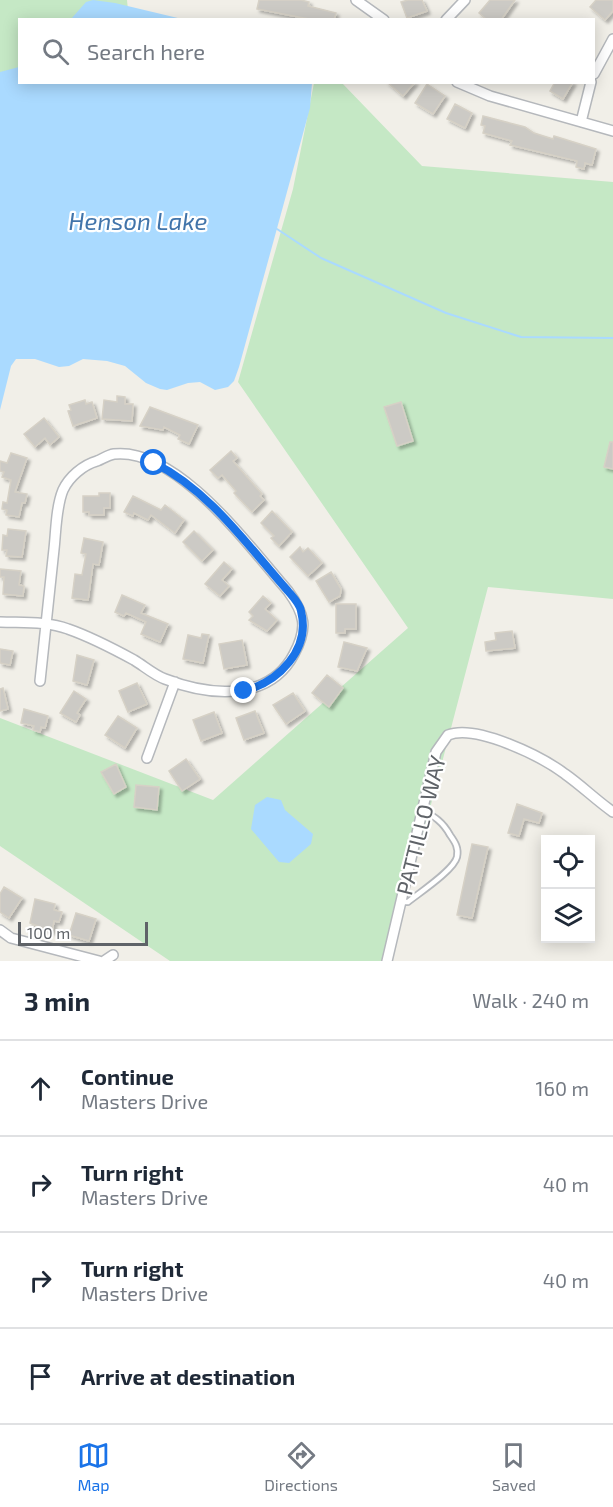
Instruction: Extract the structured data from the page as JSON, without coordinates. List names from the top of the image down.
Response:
{
  "streets": {
    "street": ["PATTILLO WAY"]
  },
  "water": ["Henson Lake"],
  "scale_bar": "100 m",
  "page": {
    "search": "Search here",
    "scale": "100 m",
    "heading": ["3 min", "Walk · 240 m"],
    "list": [
      ["Continue", "Masters Drive", "160 m"],
      ["Turn right", "Masters Drive", "40 m"],
      ["Turn right", "Masters Drive", "40 m"],
      "Arrive at destination"
    ],
    "nav": ["Map", "Directions", "Saved"]
  }
}
